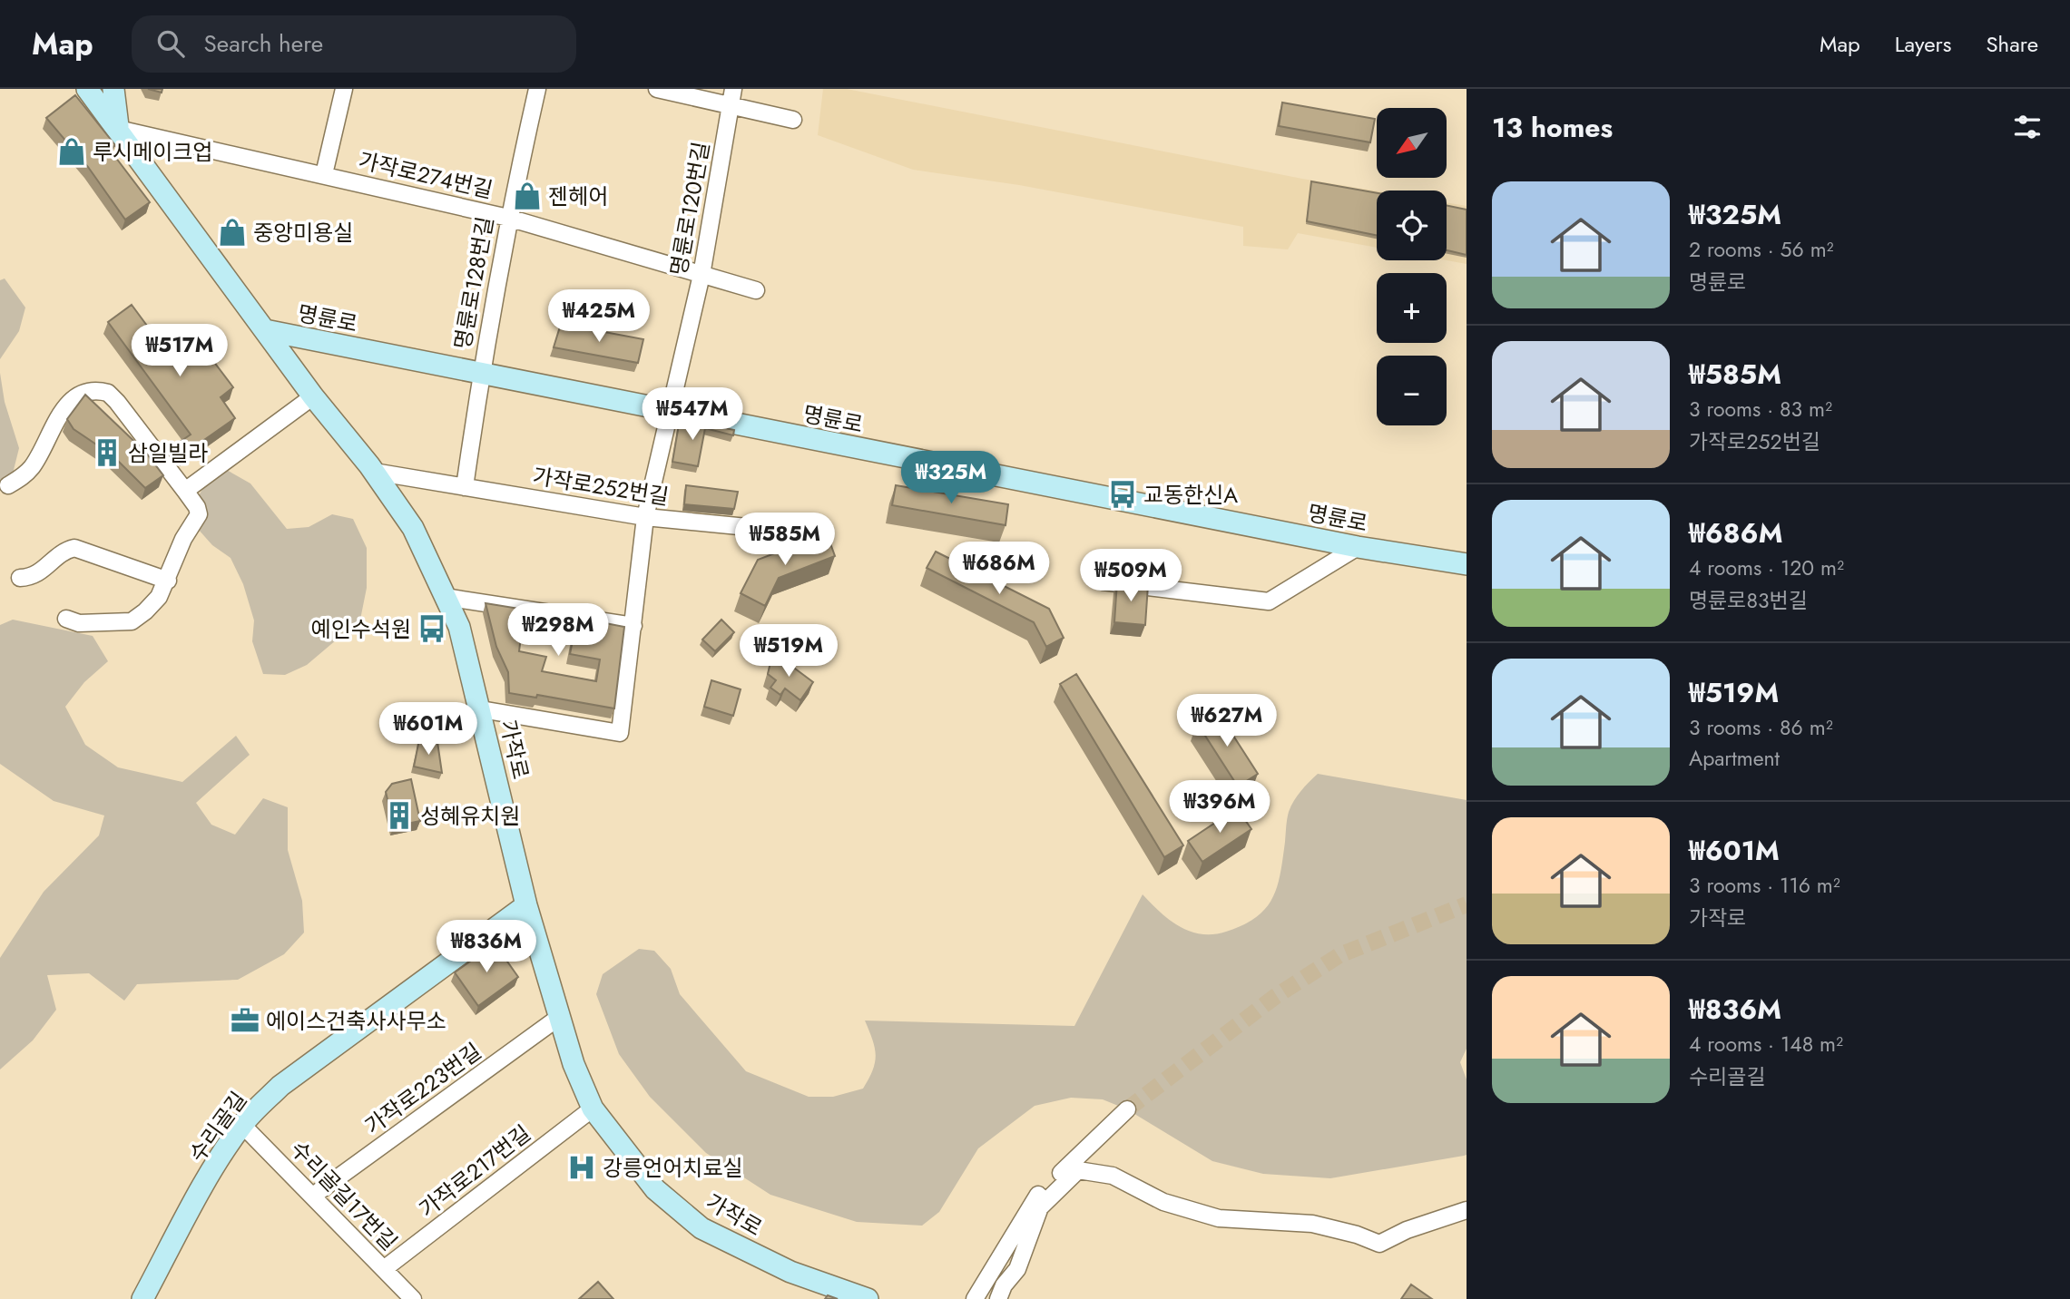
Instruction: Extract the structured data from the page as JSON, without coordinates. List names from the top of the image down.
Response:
{
  "streets": {
    "street": [
      "가작로274번길",
      "명륜로120번길",
      "명륜로128번길",
      "명륜로",
      "가작로252번길",
      "가작로",
      "가작로223번길",
      "수리골길",
      "가작로217번길",
      "수리골길17번길"
    ]
  },
  "crossings": [
    ["가작로274번길", "명륜로120번길"],
    ["가작로274번길", "명륜로128번길"],
    ["가작로274번길", "가작로"],
    ["명륜로120번길", "명륜로"],
    ["명륜로120번길", "가작로252번길"],
    ["명륜로120번길", "가작로"],
    ["명륜로128번길", "명륜로"],
    ["명륜로128번길", "가작로252번길"],
    ["명륜로", "가작로"],
    ["가작로252번길", "가작로"],
    ["가작로", "가작로223번길"],
    ["가작로", "수리골길"],
    ["가작로", "가작로217번길"],
    ["가작로223번길", "수리골길17번길"],
    ["수리골길", "수리골길17번길"],
    ["가작로217번길", "수리골길17번길"]
  ],
  "places": {
    "shop": ["루시메이크업", "젠헤어", "중앙미용실"],
    "building": ["삼일빌라", "성혜유치원"],
    "bus stop": ["교동한신A", "예인수석원"],
    "office": ["에이스건축사사무소"],
    "hospital": ["강릉언어치료실"]
  },
  "north": "bottom left",
  "page": {
    "header": "Map",
    "search": "Search here",
    "nav": ["Map", "Layers", "Share"],
    "heading": "13 homes",
    "map_buttons": ["+", "−"],
    "list": [
      {
        "name": "₩325M",
        "note": "2 rooms · 56 m² · 명륜로"
      },
      {
        "name": "₩585M",
        "note": "3 rooms · 83 m² · 가작로252번길"
      },
      {
        "name": "₩686M",
        "note": "4 rooms · 120 m² · 명륜로83번길"
      },
      {
        "name": "₩519M",
        "note": "3 rooms · 86 m² · Apartment"
      },
      {
        "name": "₩601M",
        "note": "3 rooms · 116 m² · 가작로"
      },
      {
        "name": "₩836M",
        "note": "4 rooms · 148 m² · 수리골길"
      }
    ],
    "price": [
      "₩425M",
      "₩517M",
      "₩547M",
      "₩325M",
      "₩585M",
      "₩686M",
      "₩509M",
      "₩298M",
      "₩519M",
      "₩627M",
      "₩601M",
      "₩396M",
      "₩836M"
    ]
  }
}
